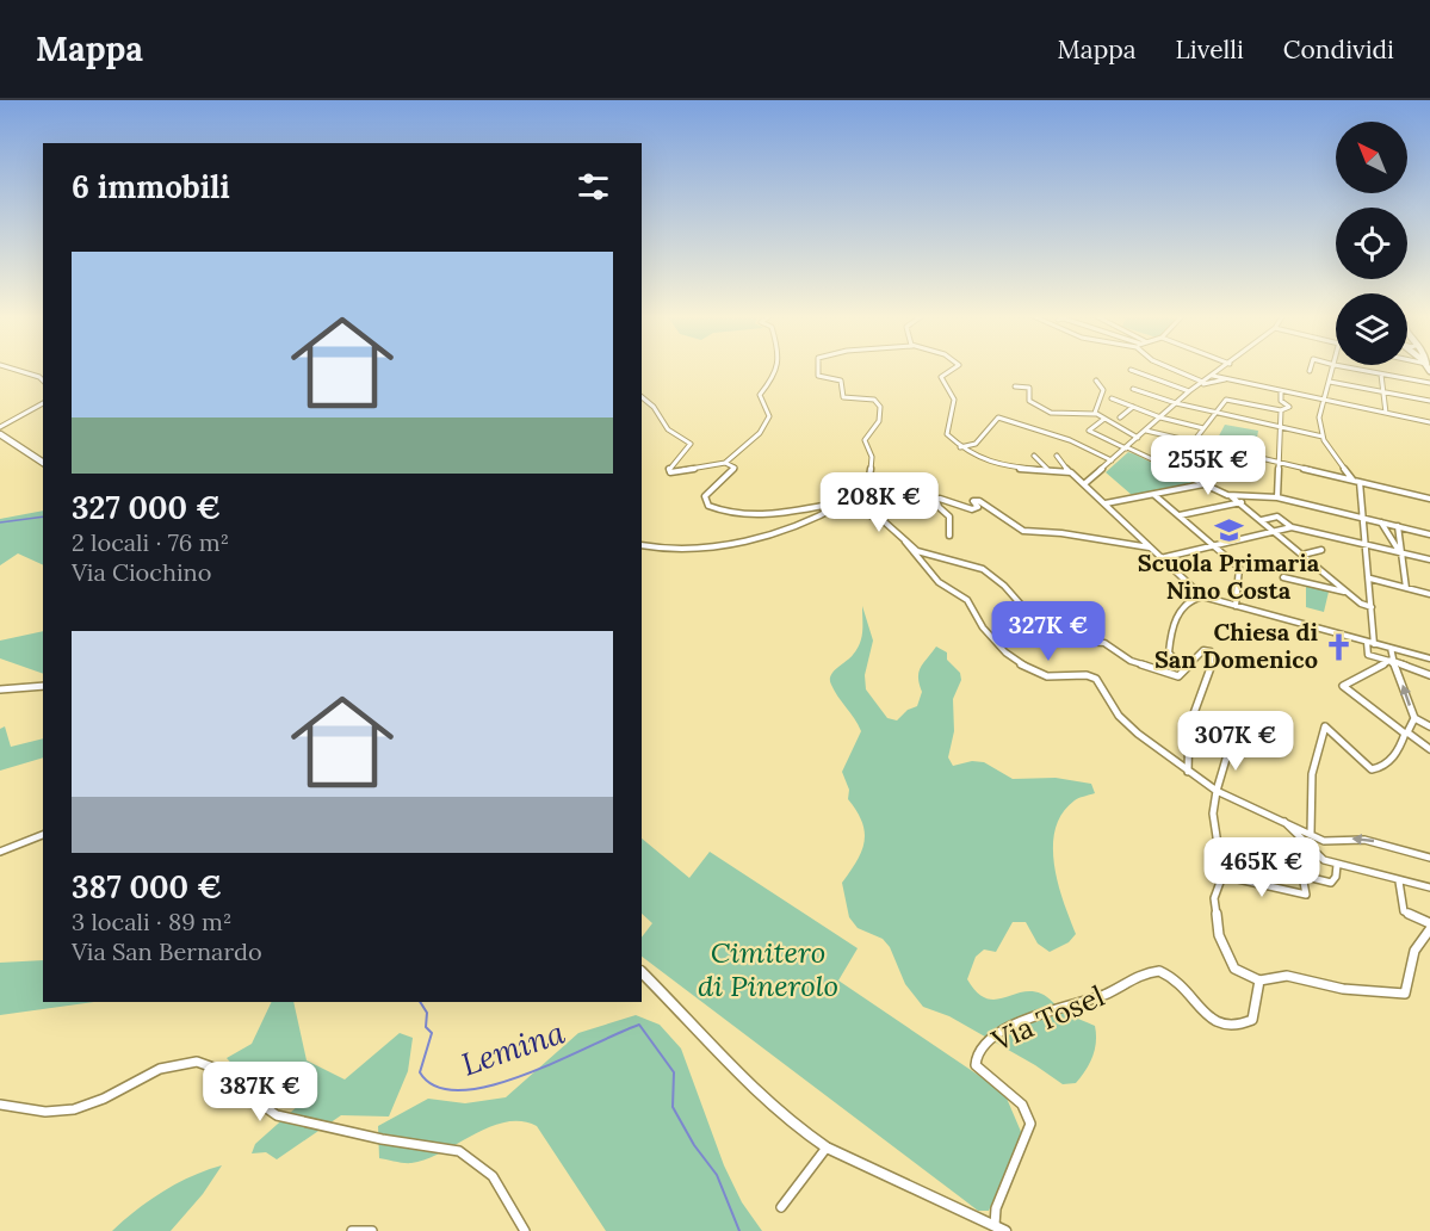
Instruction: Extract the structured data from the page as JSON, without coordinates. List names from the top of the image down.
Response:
{
  "streets": {
    "street": ["Via Tosel"]
  },
  "water": ["Lemina"],
  "parks": ["Cimitero di Pinerolo"],
  "places": {
    "school or university": ["Scuola Primaria Nino Costa"],
    "church": ["Chiesa di San Domenico"]
  },
  "north": "top left",
  "page": {
    "header": "Mappa",
    "nav": ["Mappa", "Livelli", "Condividi"],
    "heading": "6 immobili",
    "list": [
      {
        "name": "327 000 €",
        "note": "2 locali · 76 m² · Via Ciochino"
      },
      {
        "name": "387 000 €",
        "note": "3 locali · 89 m² · Via San Bernardo"
      }
    ],
    "price": [
      "255K €",
      "208K €",
      "327K €",
      "307K €",
      "465K €",
      "387K €"
    ]
  }
}
